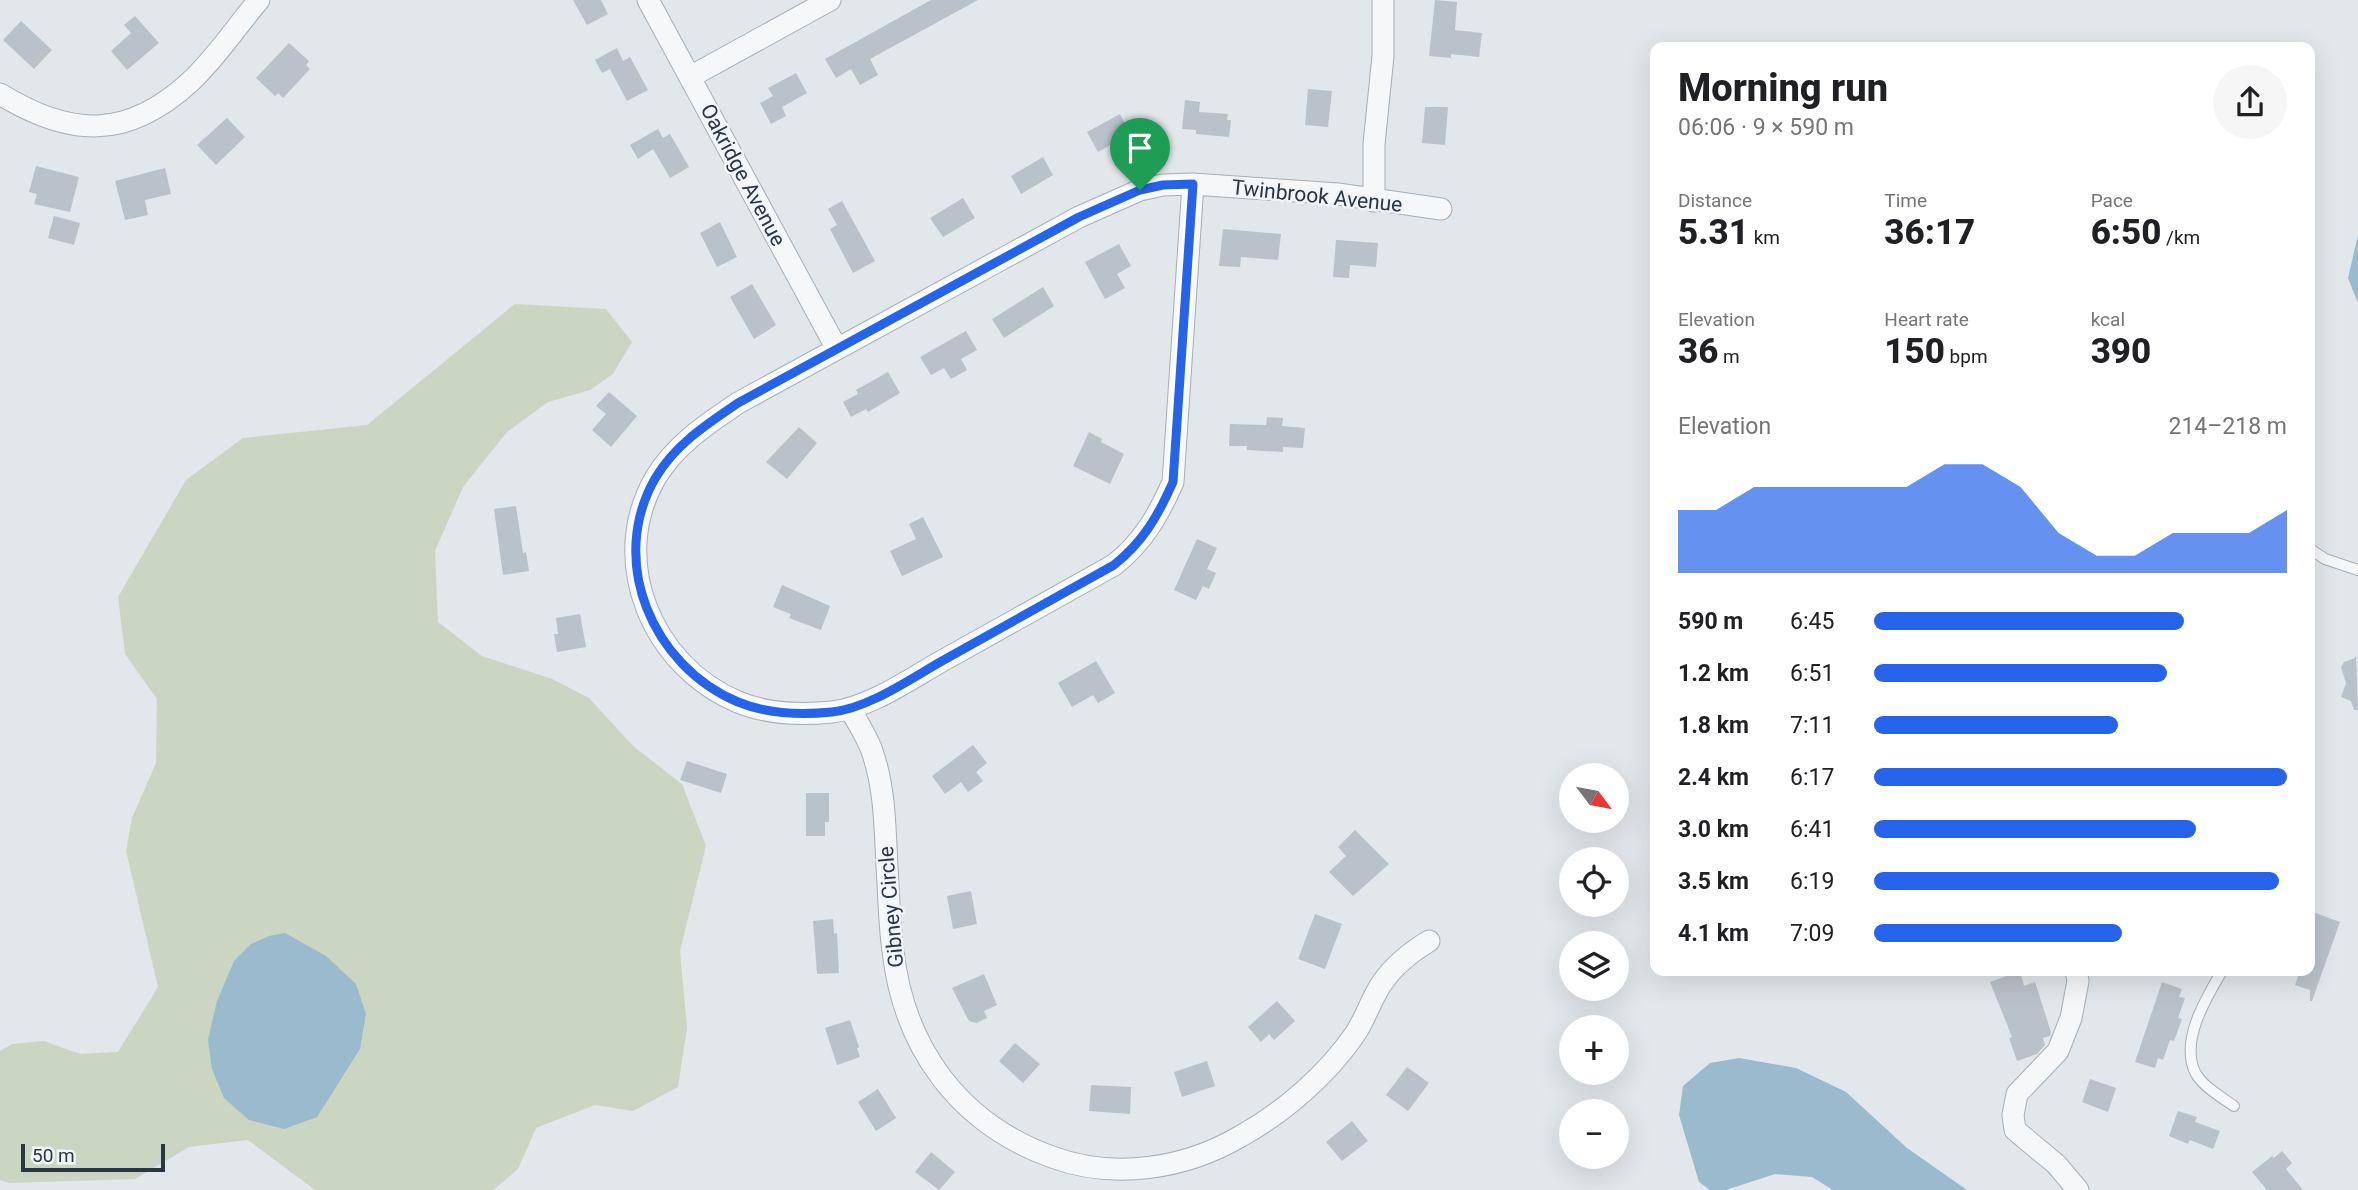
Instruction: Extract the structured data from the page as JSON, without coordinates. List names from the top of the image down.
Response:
{
  "streets": {
    "street": ["Oakridge Avenue", "Twinbrook Avenue", "Gibney Circle"]
  },
  "crossings": [
    ["Oakridge Avenue", "Twinbrook Avenue"],
    ["Twinbrook Avenue", "Gibney Circle"]
  ],
  "scale_bar": "50 m",
  "north": "bottom right",
  "page": {
    "heading": ["Morning run", "06:06 · 9 × 590 m"],
    "stats": [
      ["Distance", "5.31 km"],
      ["Time", "36:17"],
      ["Pace", "6:50 /km"],
      ["Elevation", "36 m"],
      ["Heart rate", "150 bpm"],
      ["kcal", "390"]
    ],
    "chart": ["Elevation", "214–218 m"],
    "list": [
      {
        "name": "590 m",
        "note": "6:45"
      },
      {
        "name": "1.2 km",
        "note": "6:51"
      },
      {
        "name": "1.8 km",
        "note": "7:11"
      },
      {
        "name": "2.4 km",
        "note": "6:17"
      },
      {
        "name": "3.0 km",
        "note": "6:41"
      },
      {
        "name": "3.5 km",
        "note": "6:19"
      },
      {
        "name": "4.1 km",
        "note": "7:09"
      }
    ],
    "map_buttons": ["+", "−"],
    "scale": "50 m"
  }
}
